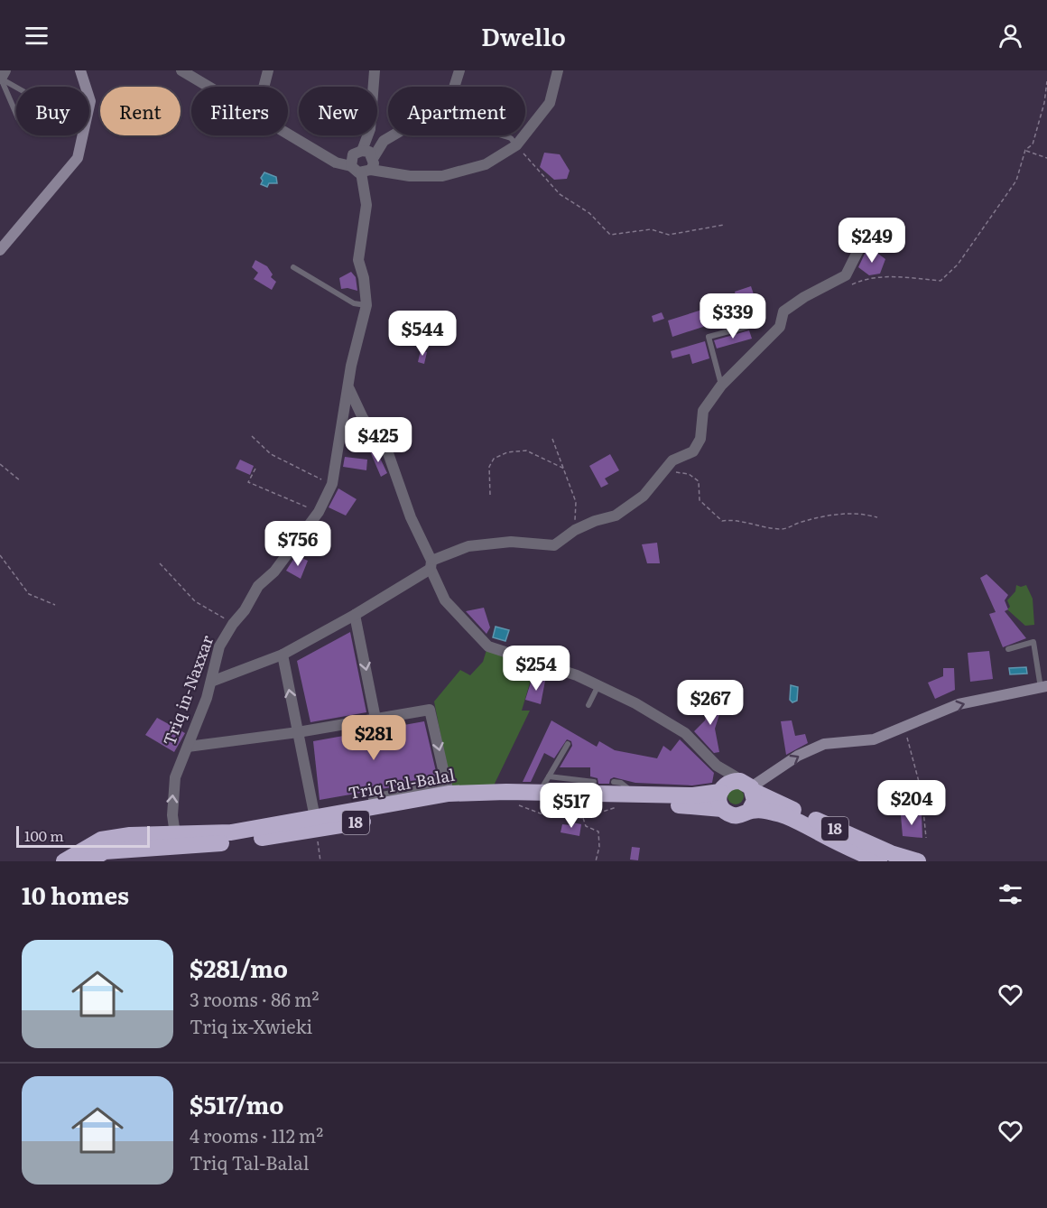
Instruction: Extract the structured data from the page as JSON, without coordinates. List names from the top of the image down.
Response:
{
  "streets": {
    "highway": ["Triq Tal-Balal", "18"],
    "street": ["Triq in-Naxxar"]
  },
  "crossings": [
    ["Triq in-Naxxar", "Triq Tal-Balal"],
    ["Triq Tal-Balal", "18"]
  ],
  "scale_bar": "100 m",
  "page": {
    "header": "Dwello",
    "chip": [
      "Buy",
      "Rent",
      "Filters",
      "New",
      "Apartment"
    ],
    "price": [
      "$249",
      "$339",
      "$544",
      "$425",
      "$756",
      "$254",
      "$267",
      "$281",
      "$204",
      "$517"
    ],
    "scale": "100 m",
    "heading": "10 homes",
    "list": [
      {
        "name": "$281/mo",
        "note": "3 rooms · 86 m² · Triq ix-Xwieki"
      },
      {
        "name": "$517/mo",
        "note": "4 rooms · 112 m² · Triq Tal-Balal"
      }
    ]
  }
}
